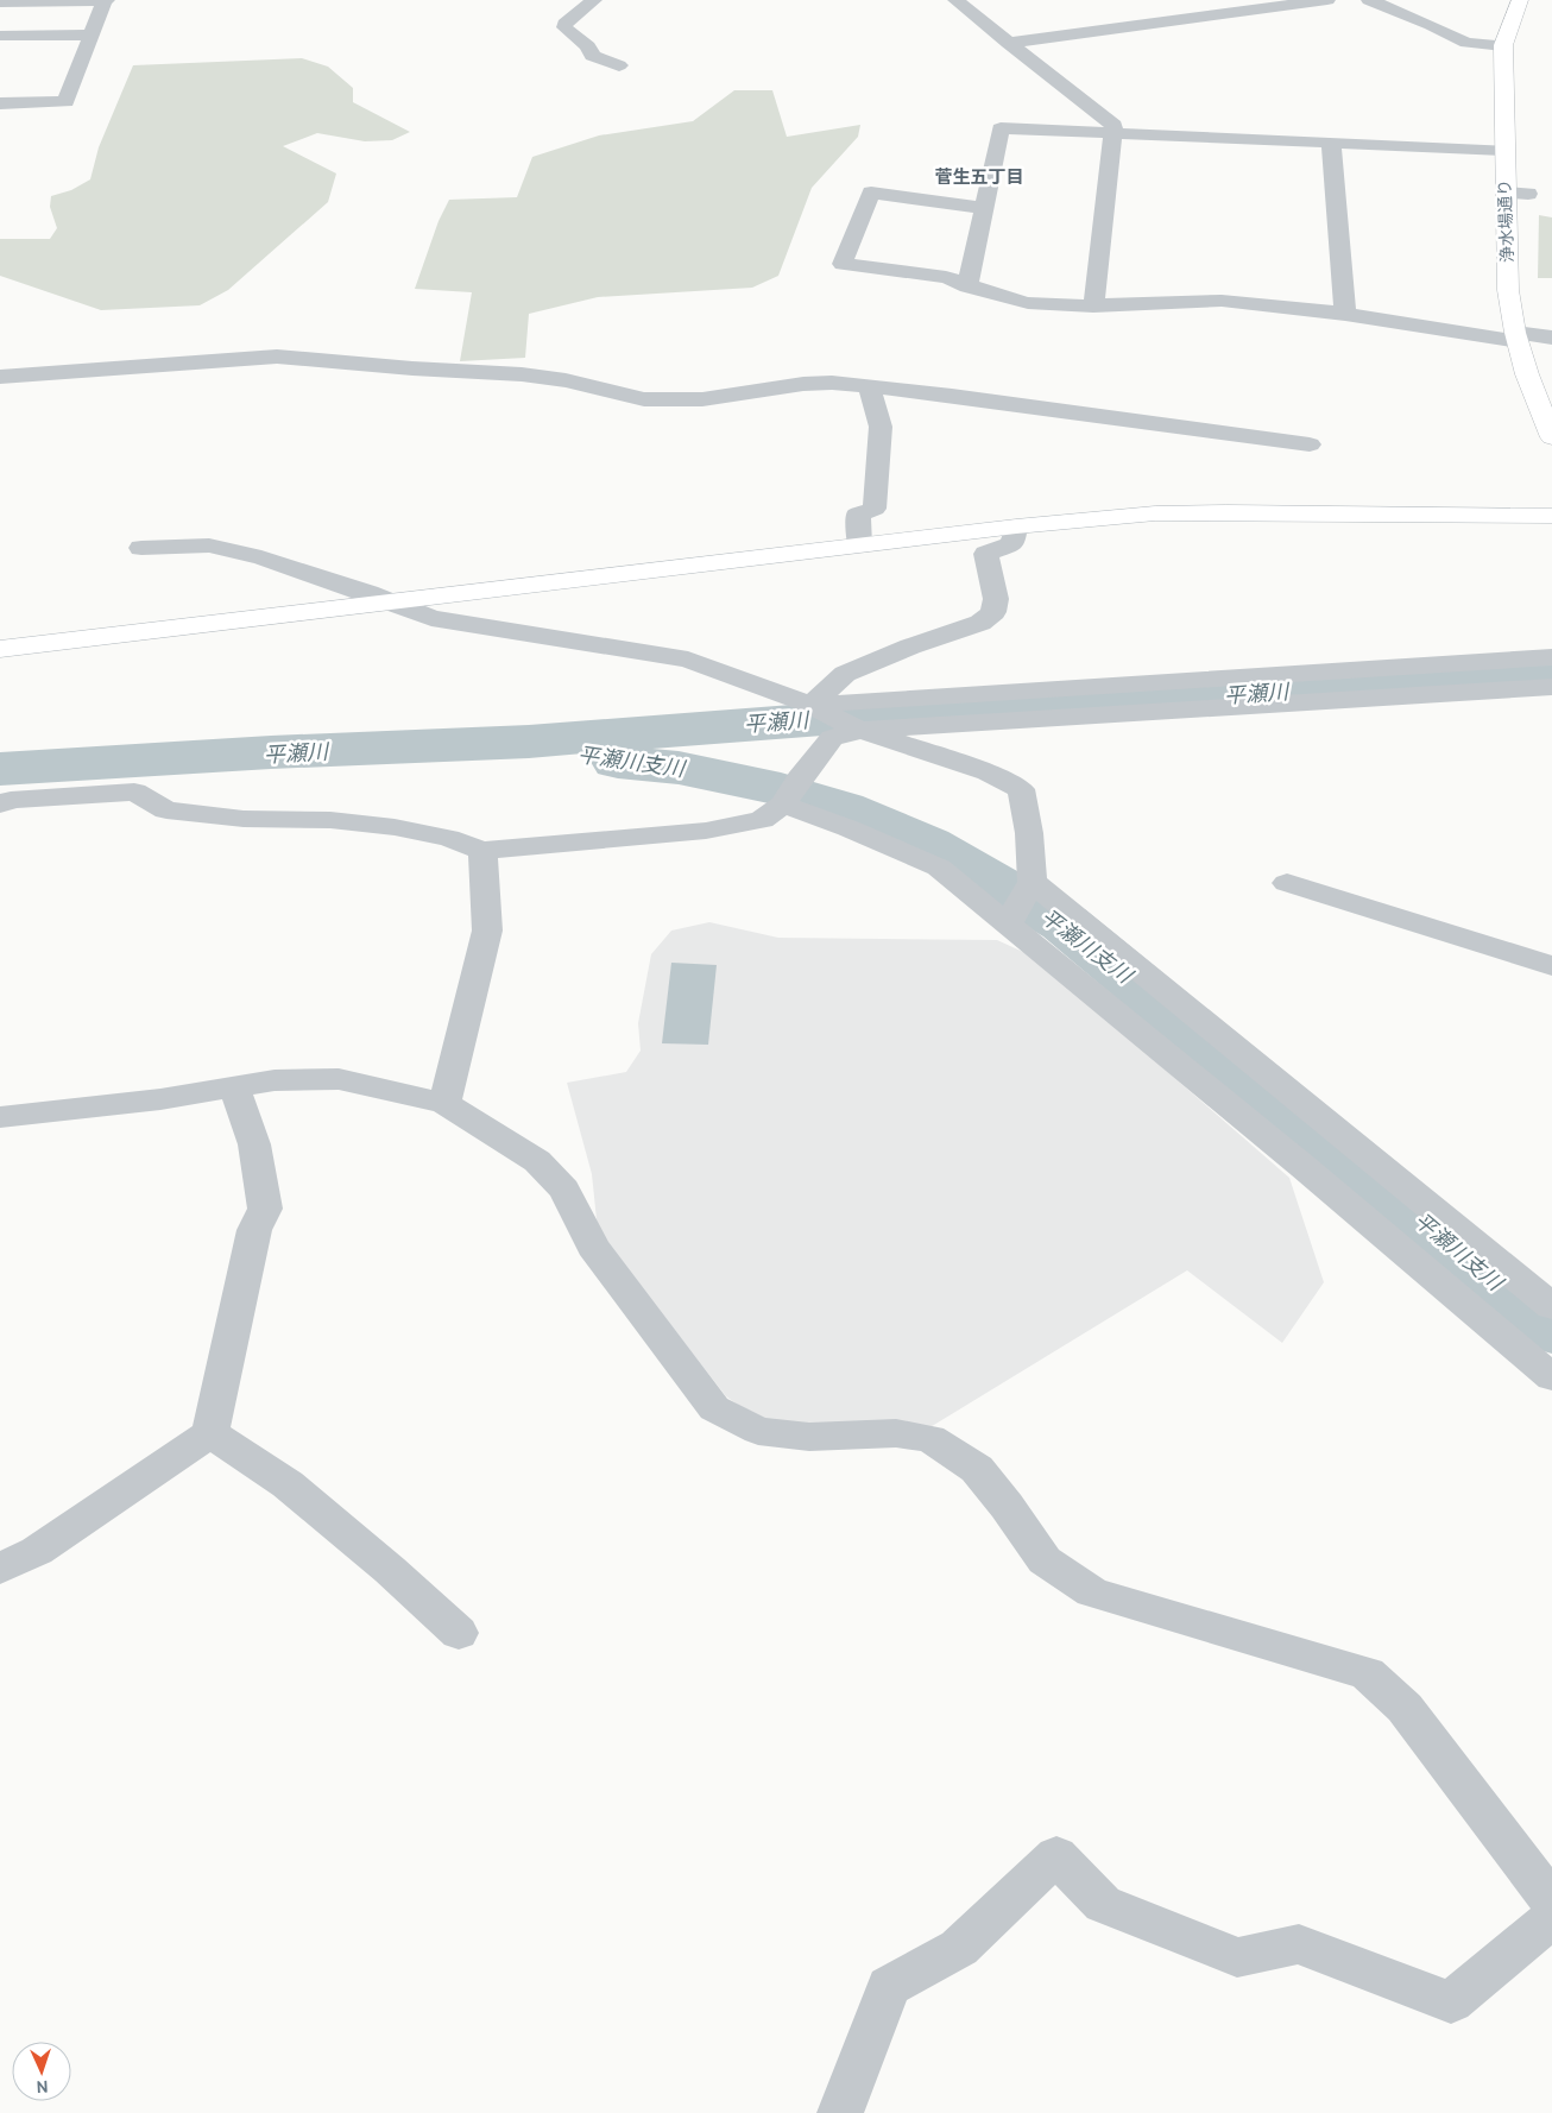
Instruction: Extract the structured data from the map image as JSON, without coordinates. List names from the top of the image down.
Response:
{
  "streets": {
    "street": ["浄水場通り"]
  },
  "districts": ["菅生五丁目"],
  "water": ["平瀬川", "平瀬川支川"],
  "north": "bottom"
}
